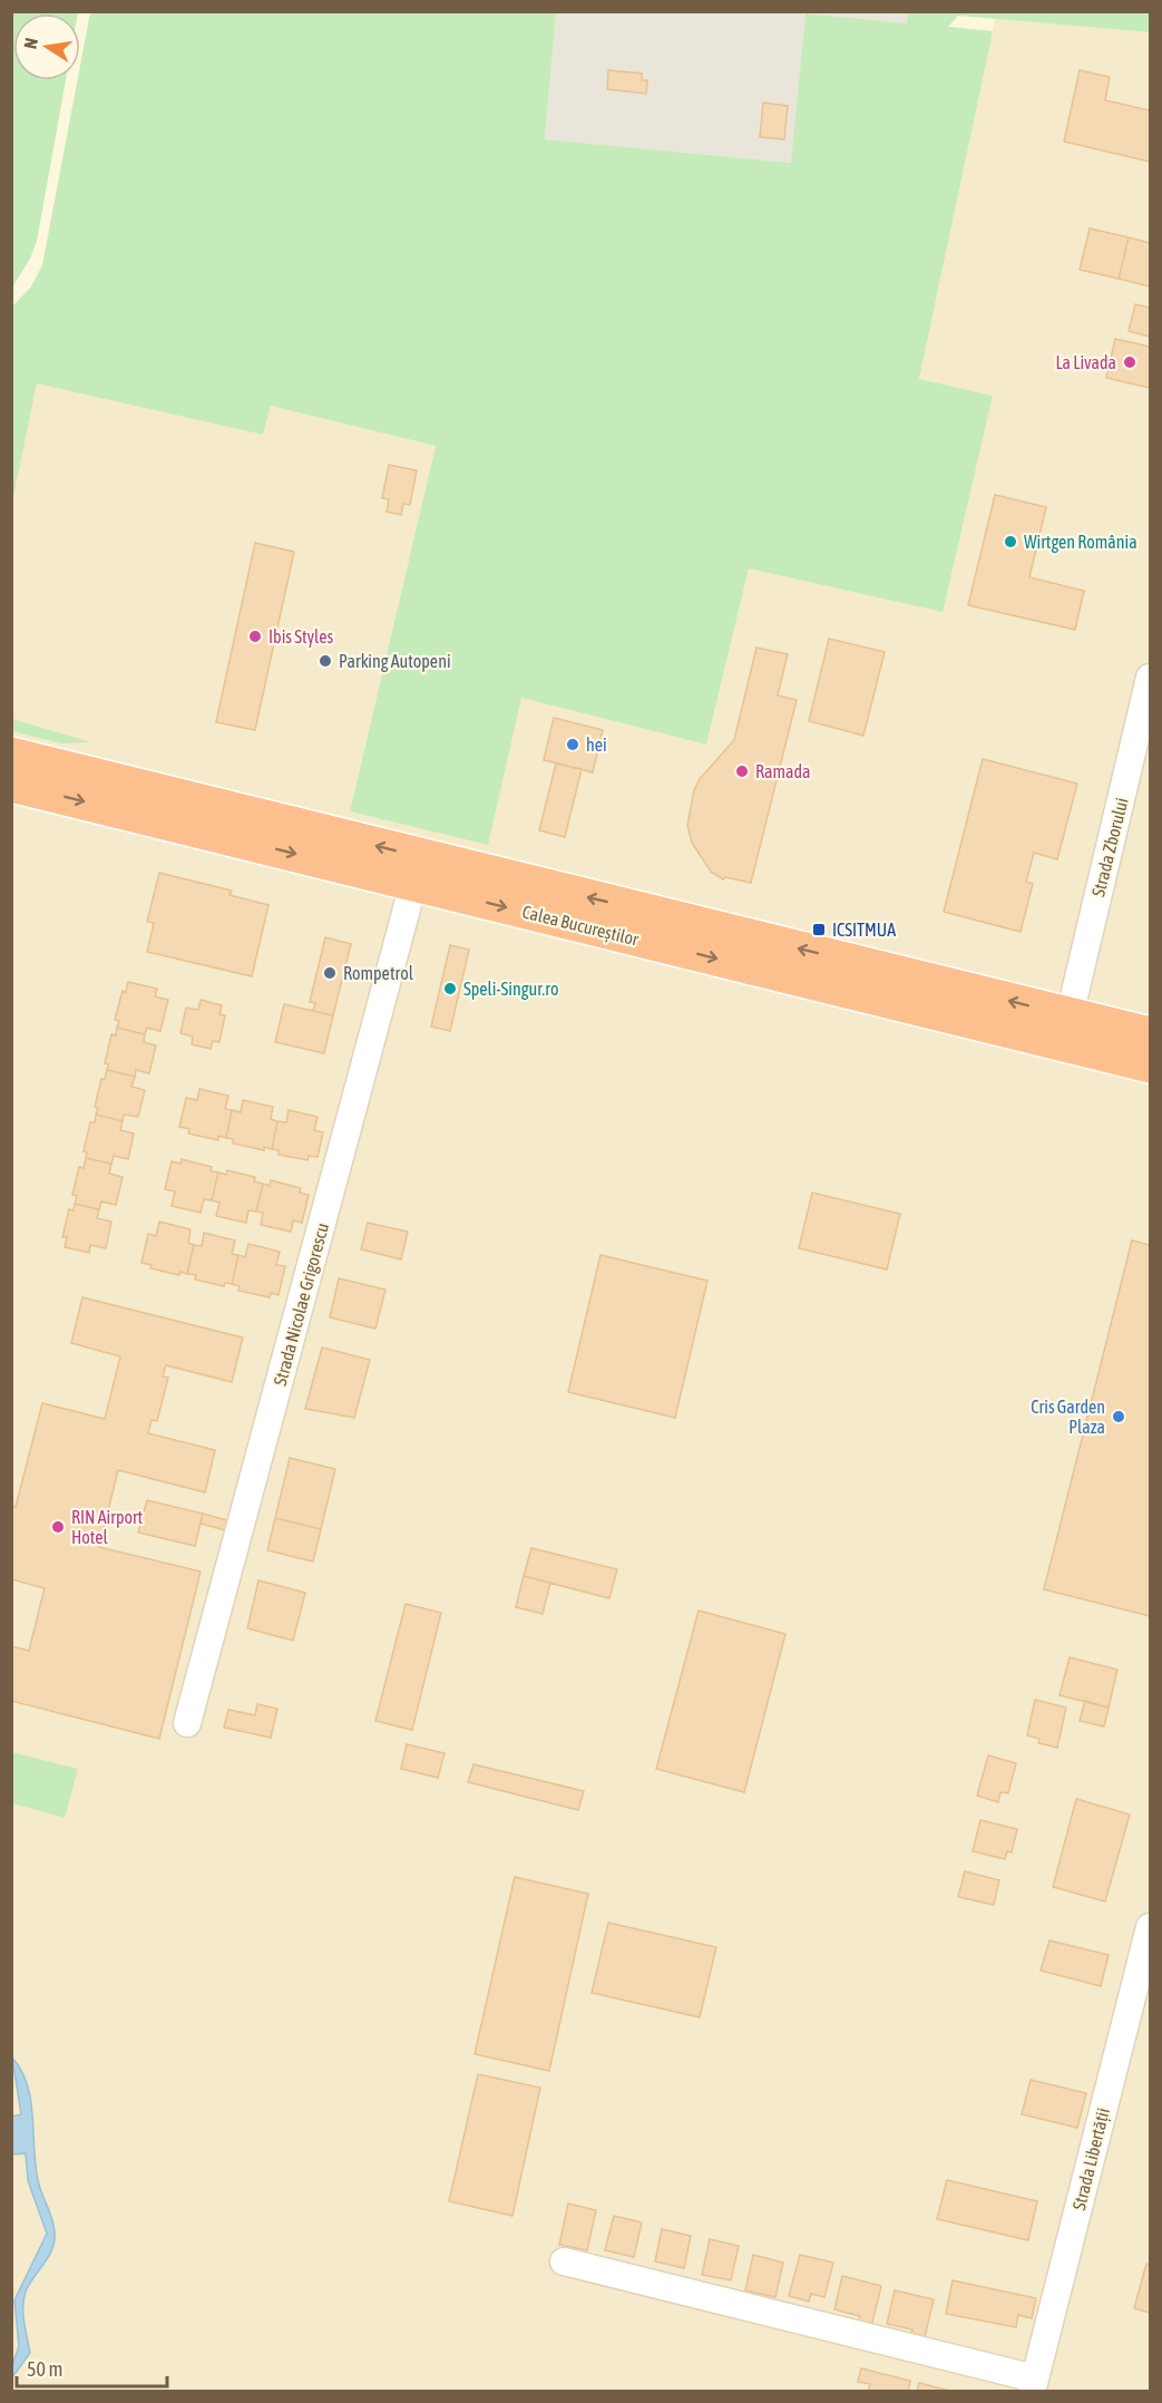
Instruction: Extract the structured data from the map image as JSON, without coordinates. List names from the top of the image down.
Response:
{
  "streets": {
    "highway": ["Calea Bucureștilor"],
    "street": ["Strada Zborului", "Strada Nicolae Grigorescu", "Strada Libertății"]
  },
  "crossings": [
    ["Strada Zborului", "Calea Bucureștilor"],
    ["Calea Bucureștilor", "Strada Nicolae Grigorescu"]
  ],
  "places": {
    "other": [
      "La Livada",
      "Wirtgen România",
      "Ibis Styles",
      "Parking Autopeni",
      "hei",
      "Ramada",
      "Rompetrol",
      "Speli-Singur.ro",
      "Cris Garden Plaza",
      "RIN Airport Hotel"
    ],
    "transit": ["ICSITMUA"]
  },
  "scale_bar": "50 m",
  "north": "left"
}
